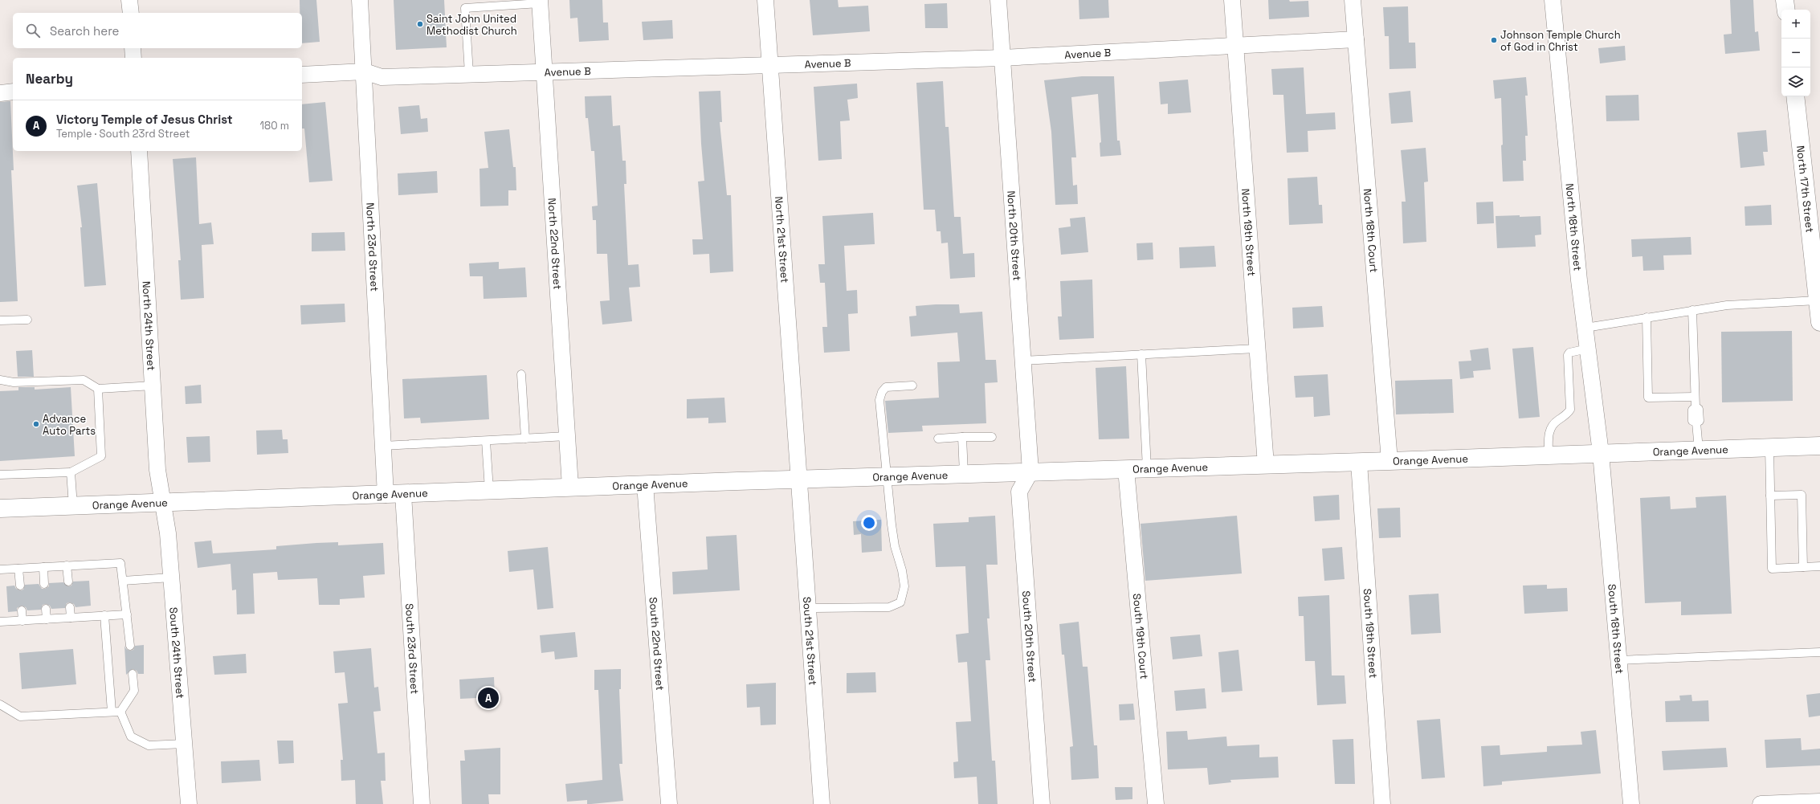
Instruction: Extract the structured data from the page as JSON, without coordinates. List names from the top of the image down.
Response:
{
  "streets": {
    "main road": ["North 17th Street", "Orange Avenue"],
    "street": [
      "Avenue B",
      "North 18th Street",
      "North 18th Court",
      "North 19th Street",
      "North 20th Street",
      "North 21st Street",
      "North 22nd Street",
      "North 23rd Street",
      "North 24th Street",
      "South 18th Street",
      "South 19th Street",
      "South 20th Street",
      "South 19th Court",
      "South 21st Street",
      "South 22nd Street",
      "South 23rd Street",
      "South 24th Street"
    ]
  },
  "crossings": [
    ["Avenue B", "North 18th Court"],
    ["Avenue B", "North 19th Street"],
    ["Avenue B", "North 20th Street"],
    ["Avenue B", "North 21st Street"],
    ["Avenue B", "North 22nd Street"],
    ["Avenue B", "North 23rd Street"],
    ["North 18th Street", "Orange Avenue"],
    ["North 18th Street", "South 18th Street"],
    ["North 18th Court", "Orange Avenue"],
    ["North 19th Street", "Orange Avenue"],
    ["North 20th Street", "Orange Avenue"],
    ["North 20th Street", "South 20th Street"],
    ["North 21st Street", "Orange Avenue"],
    ["North 21st Street", "South 21st Street"],
    ["North 22nd Street", "Orange Avenue"],
    ["North 23rd Street", "Orange Avenue"],
    ["North 24th Street", "Orange Avenue"],
    ["North 24th Street", "South 24th Street"],
    ["Orange Avenue", "South 18th Street"],
    ["Orange Avenue", "South 19th Street"],
    ["Orange Avenue", "South 20th Street"],
    ["Orange Avenue", "South 19th Court"],
    ["Orange Avenue", "South 21st Street"],
    ["Orange Avenue", "South 22nd Street"],
    ["Orange Avenue", "South 23rd Street"],
    ["Orange Avenue", "South 24th Street"]
  ],
  "places": ["Saint John United Methodist Church", "Johnson Temple Church of God in Christ", "Advance Auto Parts"],
  "page": {
    "map_buttons": ["+", "−"],
    "search": "Search here",
    "heading": "Nearby",
    "list": [
      {
        "mark": "A",
        "name": "Victory Temple of Jesus Christ",
        "note": "Temple · South 23rd Street",
        "value": "180 m"
      }
    ],
    "pins": "A"
  }
}
